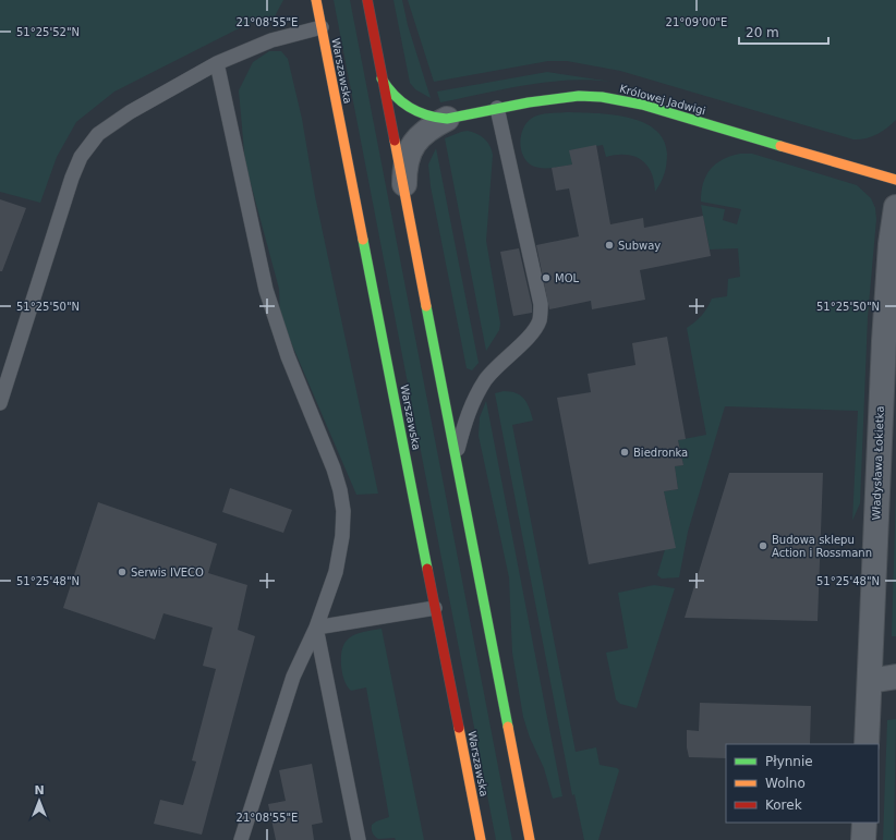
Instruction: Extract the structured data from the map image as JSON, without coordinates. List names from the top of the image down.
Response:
{
  "streets": {
    "main road": ["Warszawska", "Królowej Jadwigi"],
    "street": ["Władysława Łokietka"]
  },
  "places": [
    "Subway",
    "MOL",
    "Biedronka",
    "Budowa sklepu Action i Rossmann",
    "Serwis IVECO"
  ],
  "legend": ["Płynnie", "Wolno", "Korek"],
  "scale_bar": "20 m",
  "north": "top",
  "coordinates": [
    "21°08'55\"E",
    "21°09'00\"E",
    "51°25'52\"N",
    "51°25'50\"N",
    "51°25'48\"N"
  ]
}
